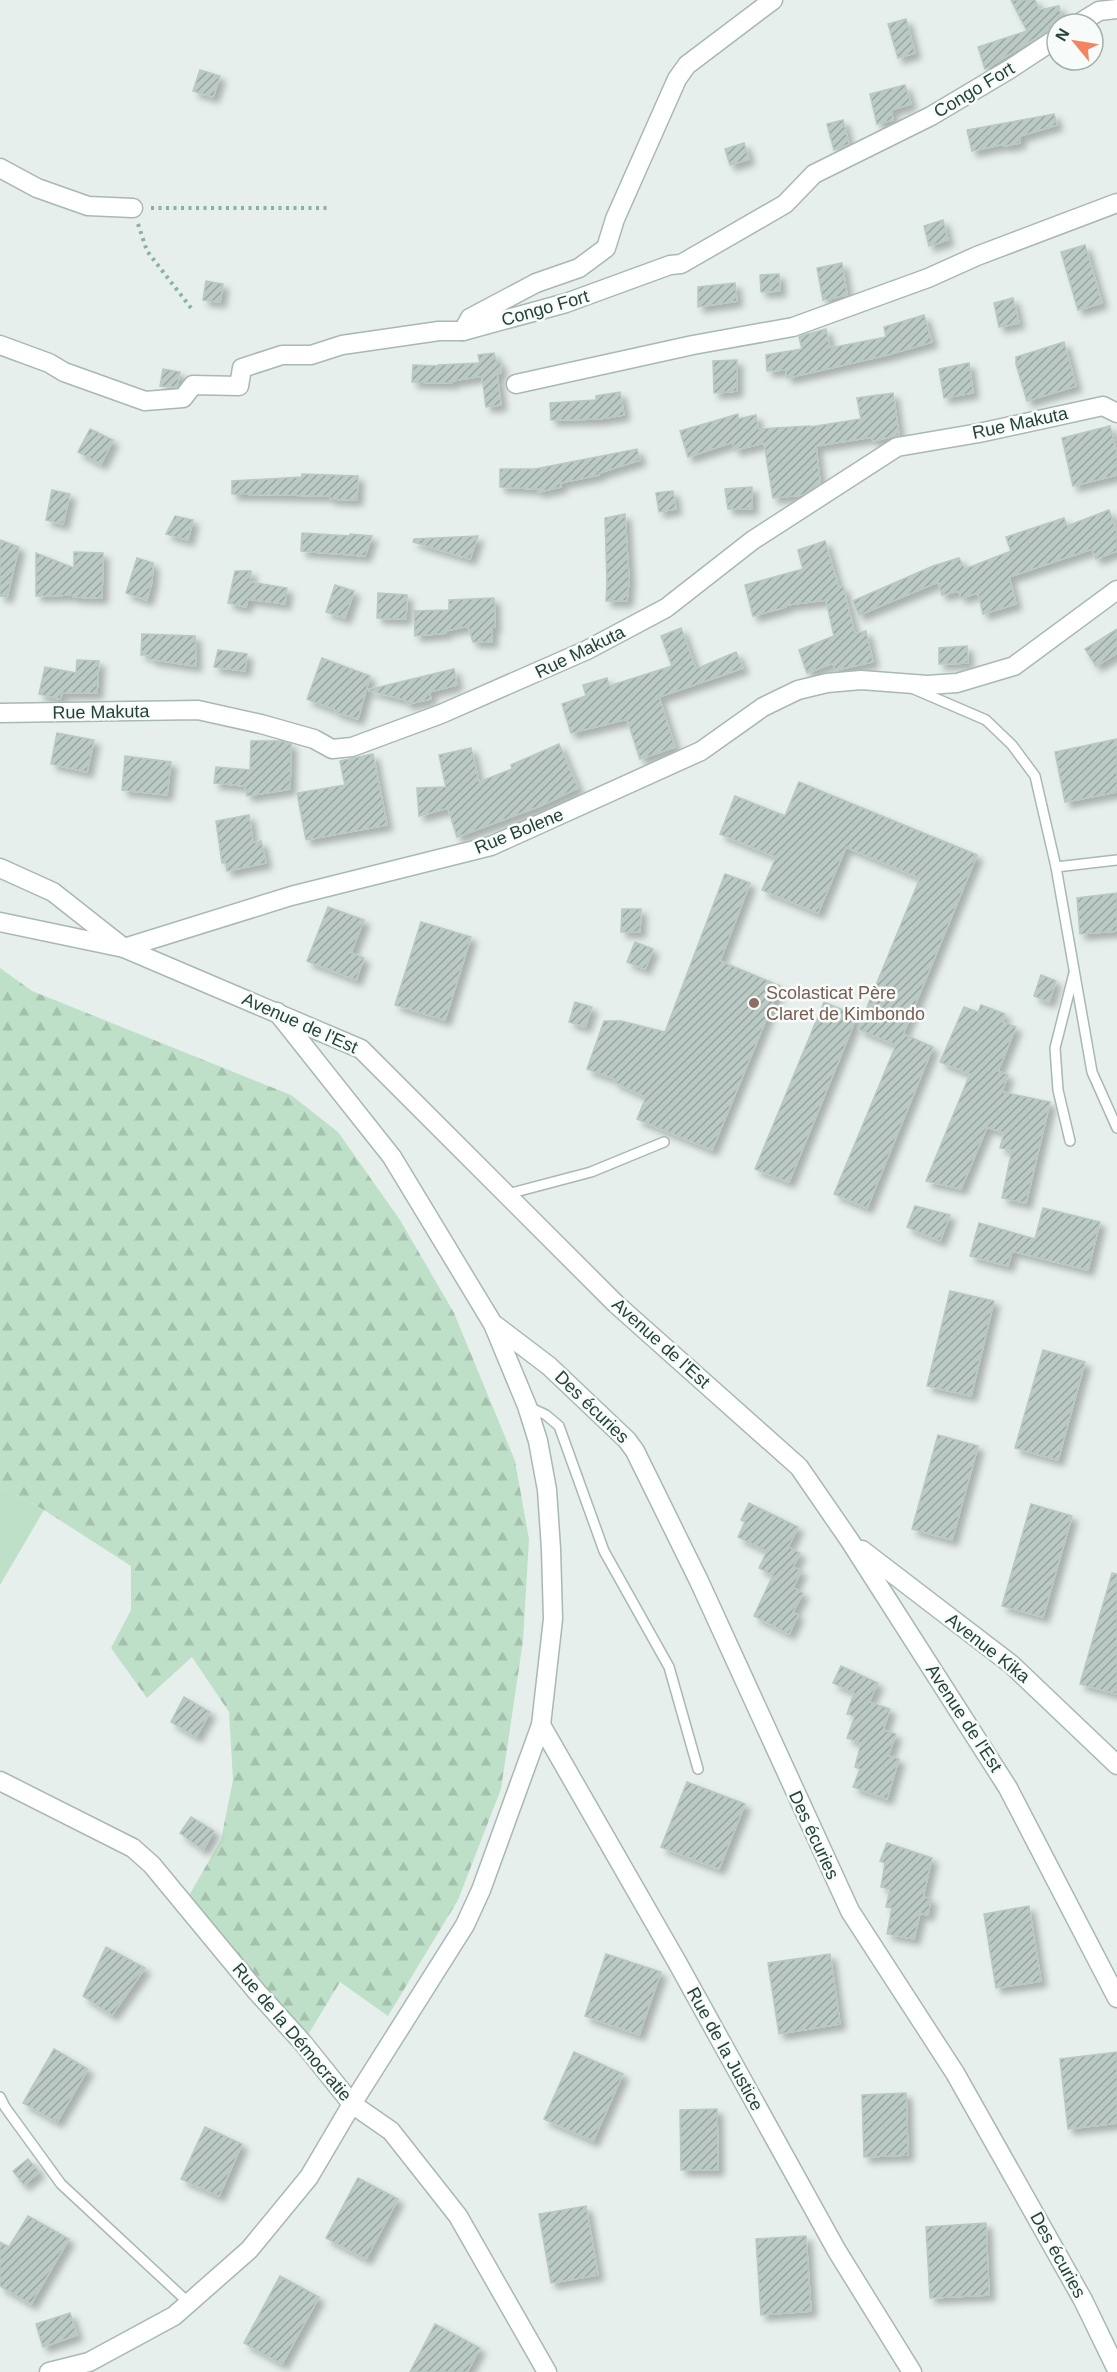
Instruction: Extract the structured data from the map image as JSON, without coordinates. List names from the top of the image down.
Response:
{
  "streets": {
    "street": [
      "Congo Fort",
      "Rue Makuta",
      "Rue Bolene",
      "Avenue de l'Est",
      "Des écuries",
      "Avenue Kika",
      "Rue de la Démocratie",
      "Rue de la Justice"
    ]
  },
  "crossings": [
    ["Rue Bolene", "Avenue de l'Est"],
    ["Avenue de l'Est", "Avenue Kika"]
  ],
  "places": ["Scolasticat Père Claret de Kimbondo"],
  "north": "top left"
}
